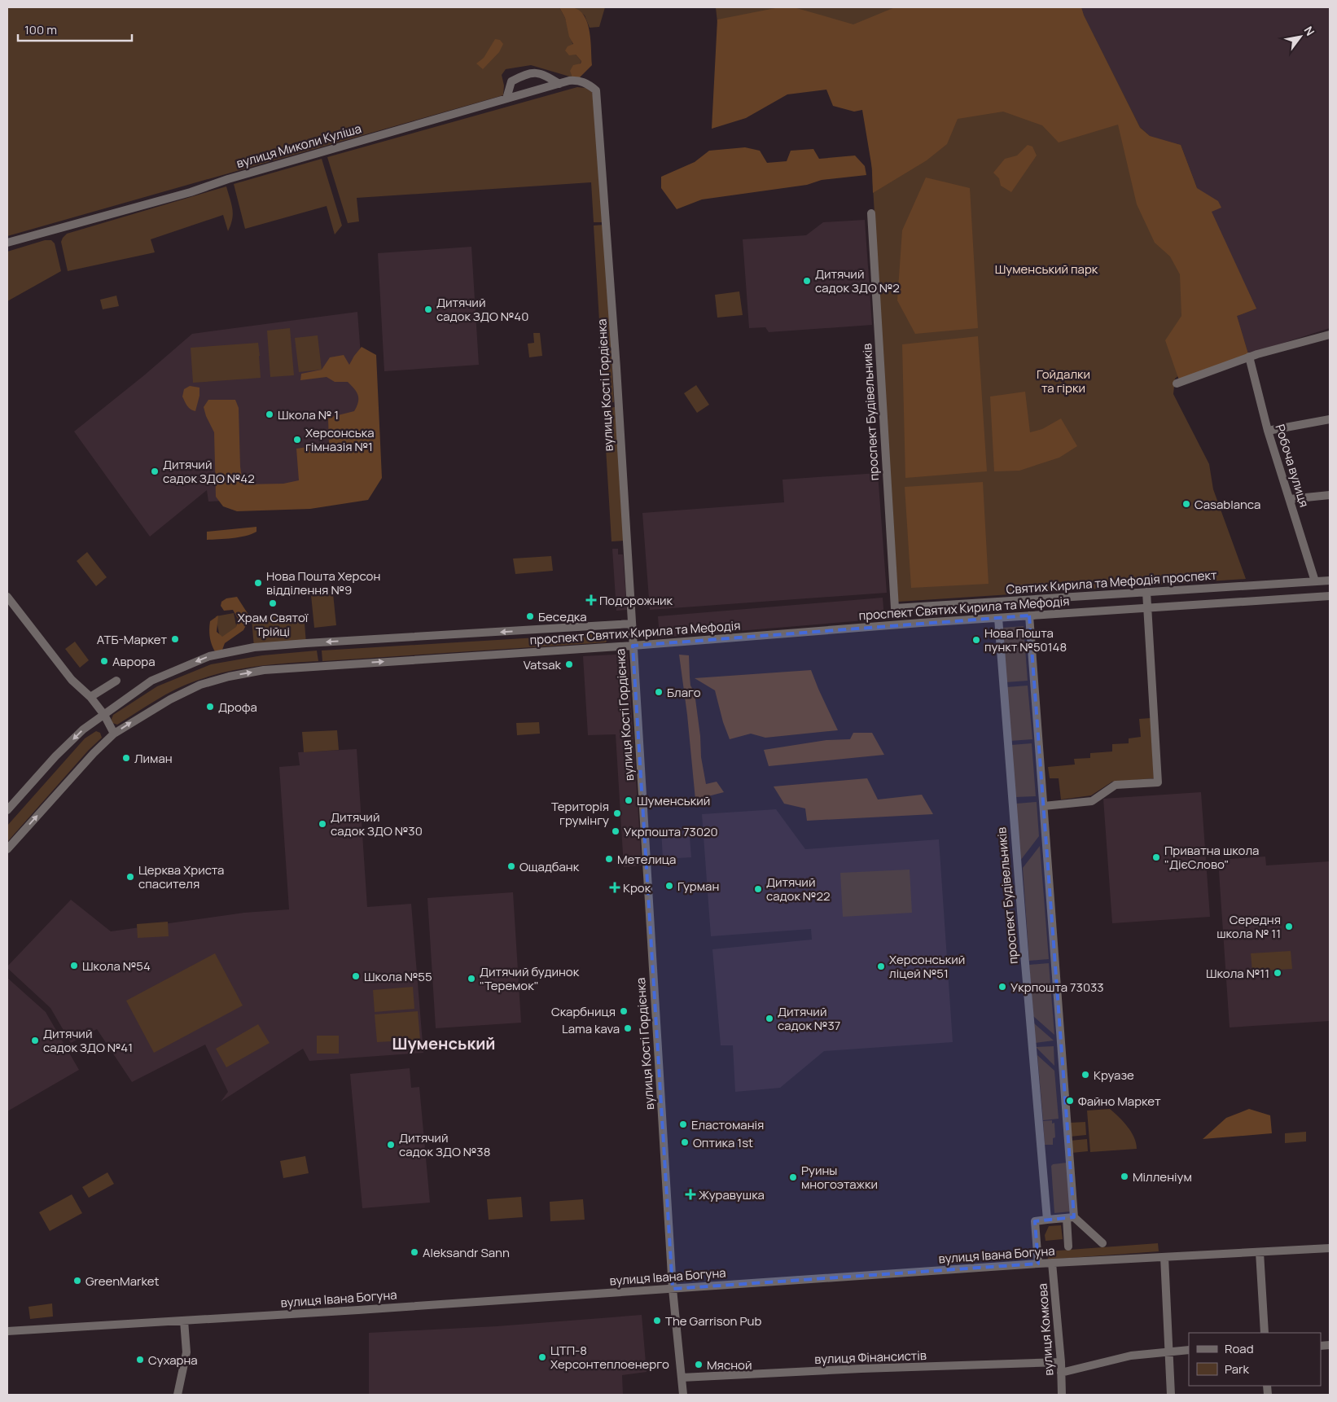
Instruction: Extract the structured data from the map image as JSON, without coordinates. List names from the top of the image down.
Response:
{
  "streets": {
    "street": [
      "вулиця Миколи Куліша",
      "вулиця Кості Гордієнка",
      "проспект Будівельників",
      "Робоча вулиця",
      "Святих Кирила та Мефодія проспект",
      "проспект Святих Кирила та Мефодія",
      "вулиця Івана Богуна",
      "вулиця Комкова",
      "вулиця Фінансистів"
    ]
  },
  "crossings": [
    ["вулиця Миколи Куліша", "вулиця Кості Гордієнка"],
    ["вулиця Кості Гордієнка", "проспект Святих Кирила та Мефодія"],
    ["вулиця Кості Гордієнка", "вулиця Івана Богуна"],
    ["вулиця Кості Гордієнка", "вулиця Фінансистів"],
    ["проспект Будівельників", "Святих Кирила та Мефодія проспект"],
    ["проспект Будівельників", "проспект Святих Кирила та Мефодія"],
    ["Робоча вулиця", "Святих Кирила та Мефодія проспект"],
    ["вулиця Івана Богуна", "вулиця Комкова"],
    ["вулиця Комкова", "вулиця Фінансистів"]
  ],
  "districts": ["Шуменський"],
  "parks": ["Шуменський парк", "Гойдалки та гірки"],
  "places": {
    "other": [
      "Дитячий садок ЗДО №2",
      "Дитячий садок ЗДО №40",
      "Школа № 1",
      "Херсонська гімназія №1",
      "Дитячий садок ЗДО №42",
      "Casablanca",
      "Нова Пошта Херсон відділення №9",
      "Храм Святої Трійці",
      "Беседка",
      "АТБ-Маркет",
      "Нова Пошта пункт №50148",
      "Аврора",
      "Vatsak",
      "Благо",
      "Дрофа",
      "Лиман",
      "Шуменський",
      "Територія грумінгу",
      "Дитячий садок ЗДО №30",
      "Укрпошта 73020",
      "Приватна школа \"ДієСлово\"",
      "Метелица",
      "Ощадбанк",
      "Церква Христа спасителя",
      "Гурман",
      "Дитячий садок №22",
      "Середня школа № 11",
      "Школа №54",
      "Херсонський ліцей №51",
      "Школа №11",
      "Школа №55",
      "Дитячий будинок \"Теремок\"",
      "Укрпошта 73033",
      "Скарбниця",
      "Дитячий садок №37",
      "Lama kava",
      "Дитячий садок ЗДО №41",
      "Круазе",
      "Файно Маркет",
      "Еластоманія",
      "Оптика 1st",
      "Дитячий садок ЗДО №38",
      "Мілленіум",
      "Руины многоэтажки",
      "Aleksandr Sann",
      "GreenMarket",
      "The Garrison Pub",
      "ЦТП-8 Херсонтеплоенерго",
      "Сухарна",
      "Мясной"
    ],
    "health": ["Подорожник", "Крок", "Журавушка"]
  },
  "legend": ["Road", "Park"],
  "scale_bar": "100 m",
  "north": "top right"
}
